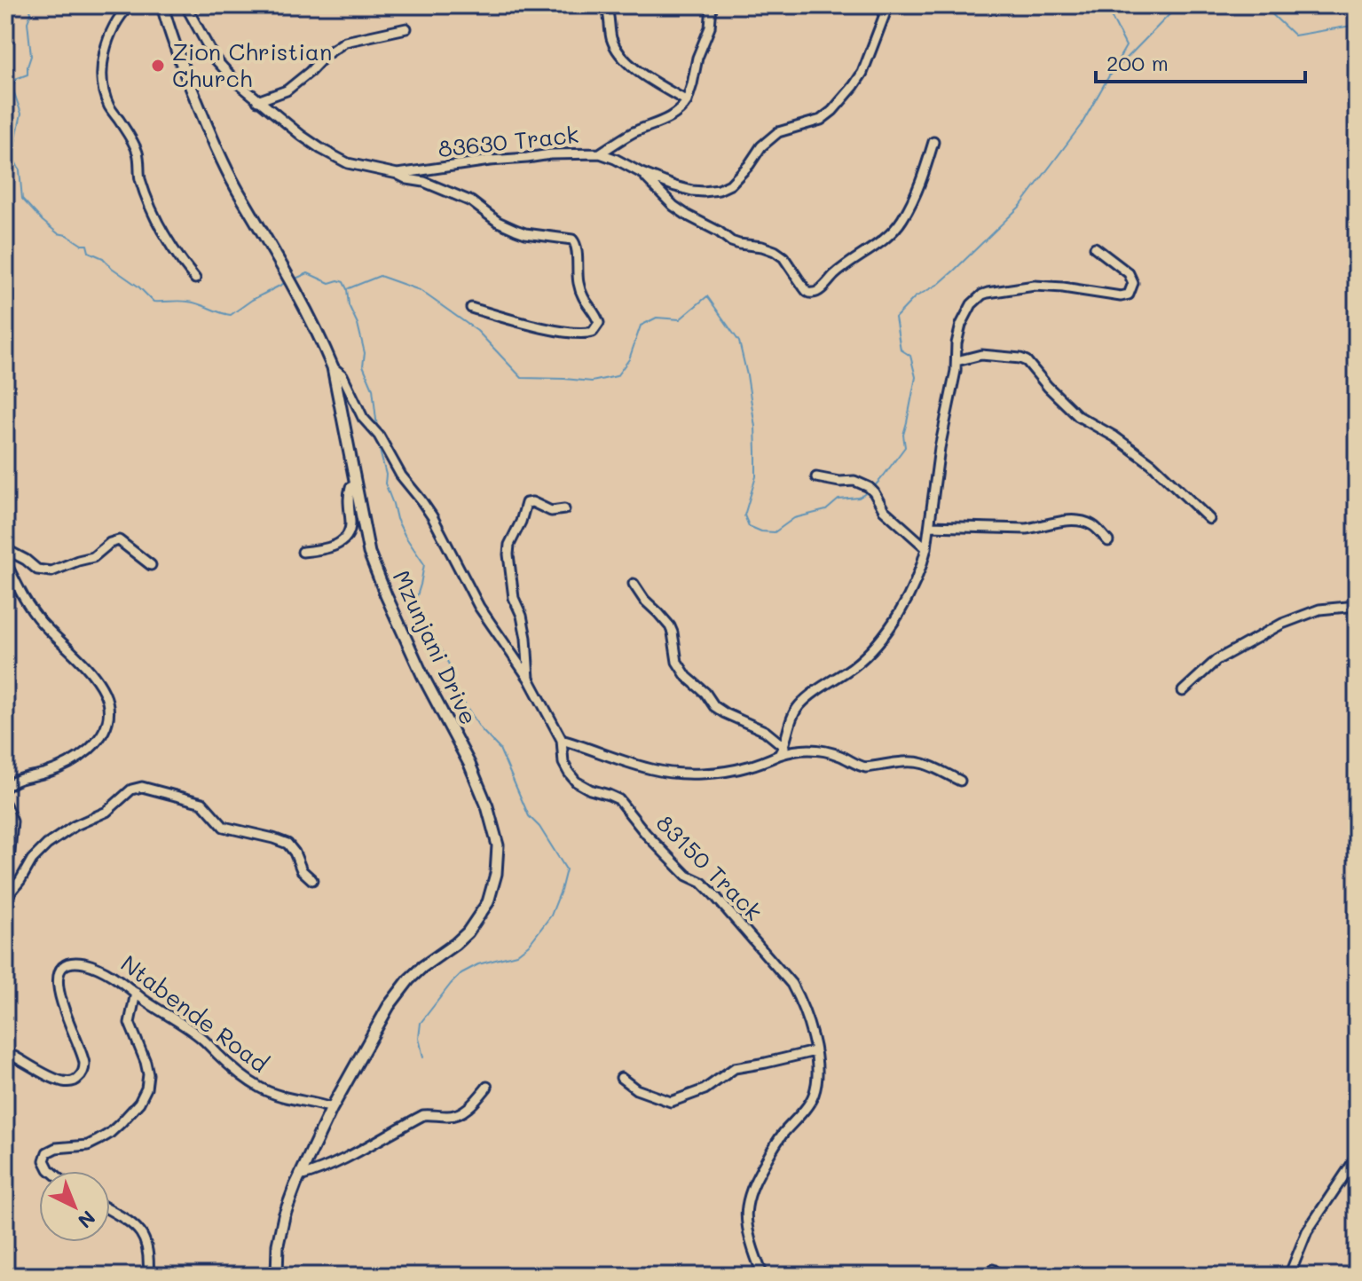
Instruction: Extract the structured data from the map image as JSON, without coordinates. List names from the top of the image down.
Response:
{
  "streets": {
    "main road": ["Mzunjani Drive"],
    "street": ["83630 Track", "83150 Track", "Ntabende Road"]
  },
  "crossings": [
    ["Mzunjani Drive", "83150 Track"],
    ["Mzunjani Drive", "Ntabende Road"]
  ],
  "places": ["Zion Christian Church"],
  "scale_bar": "200 m",
  "north": "bottom right"
}
